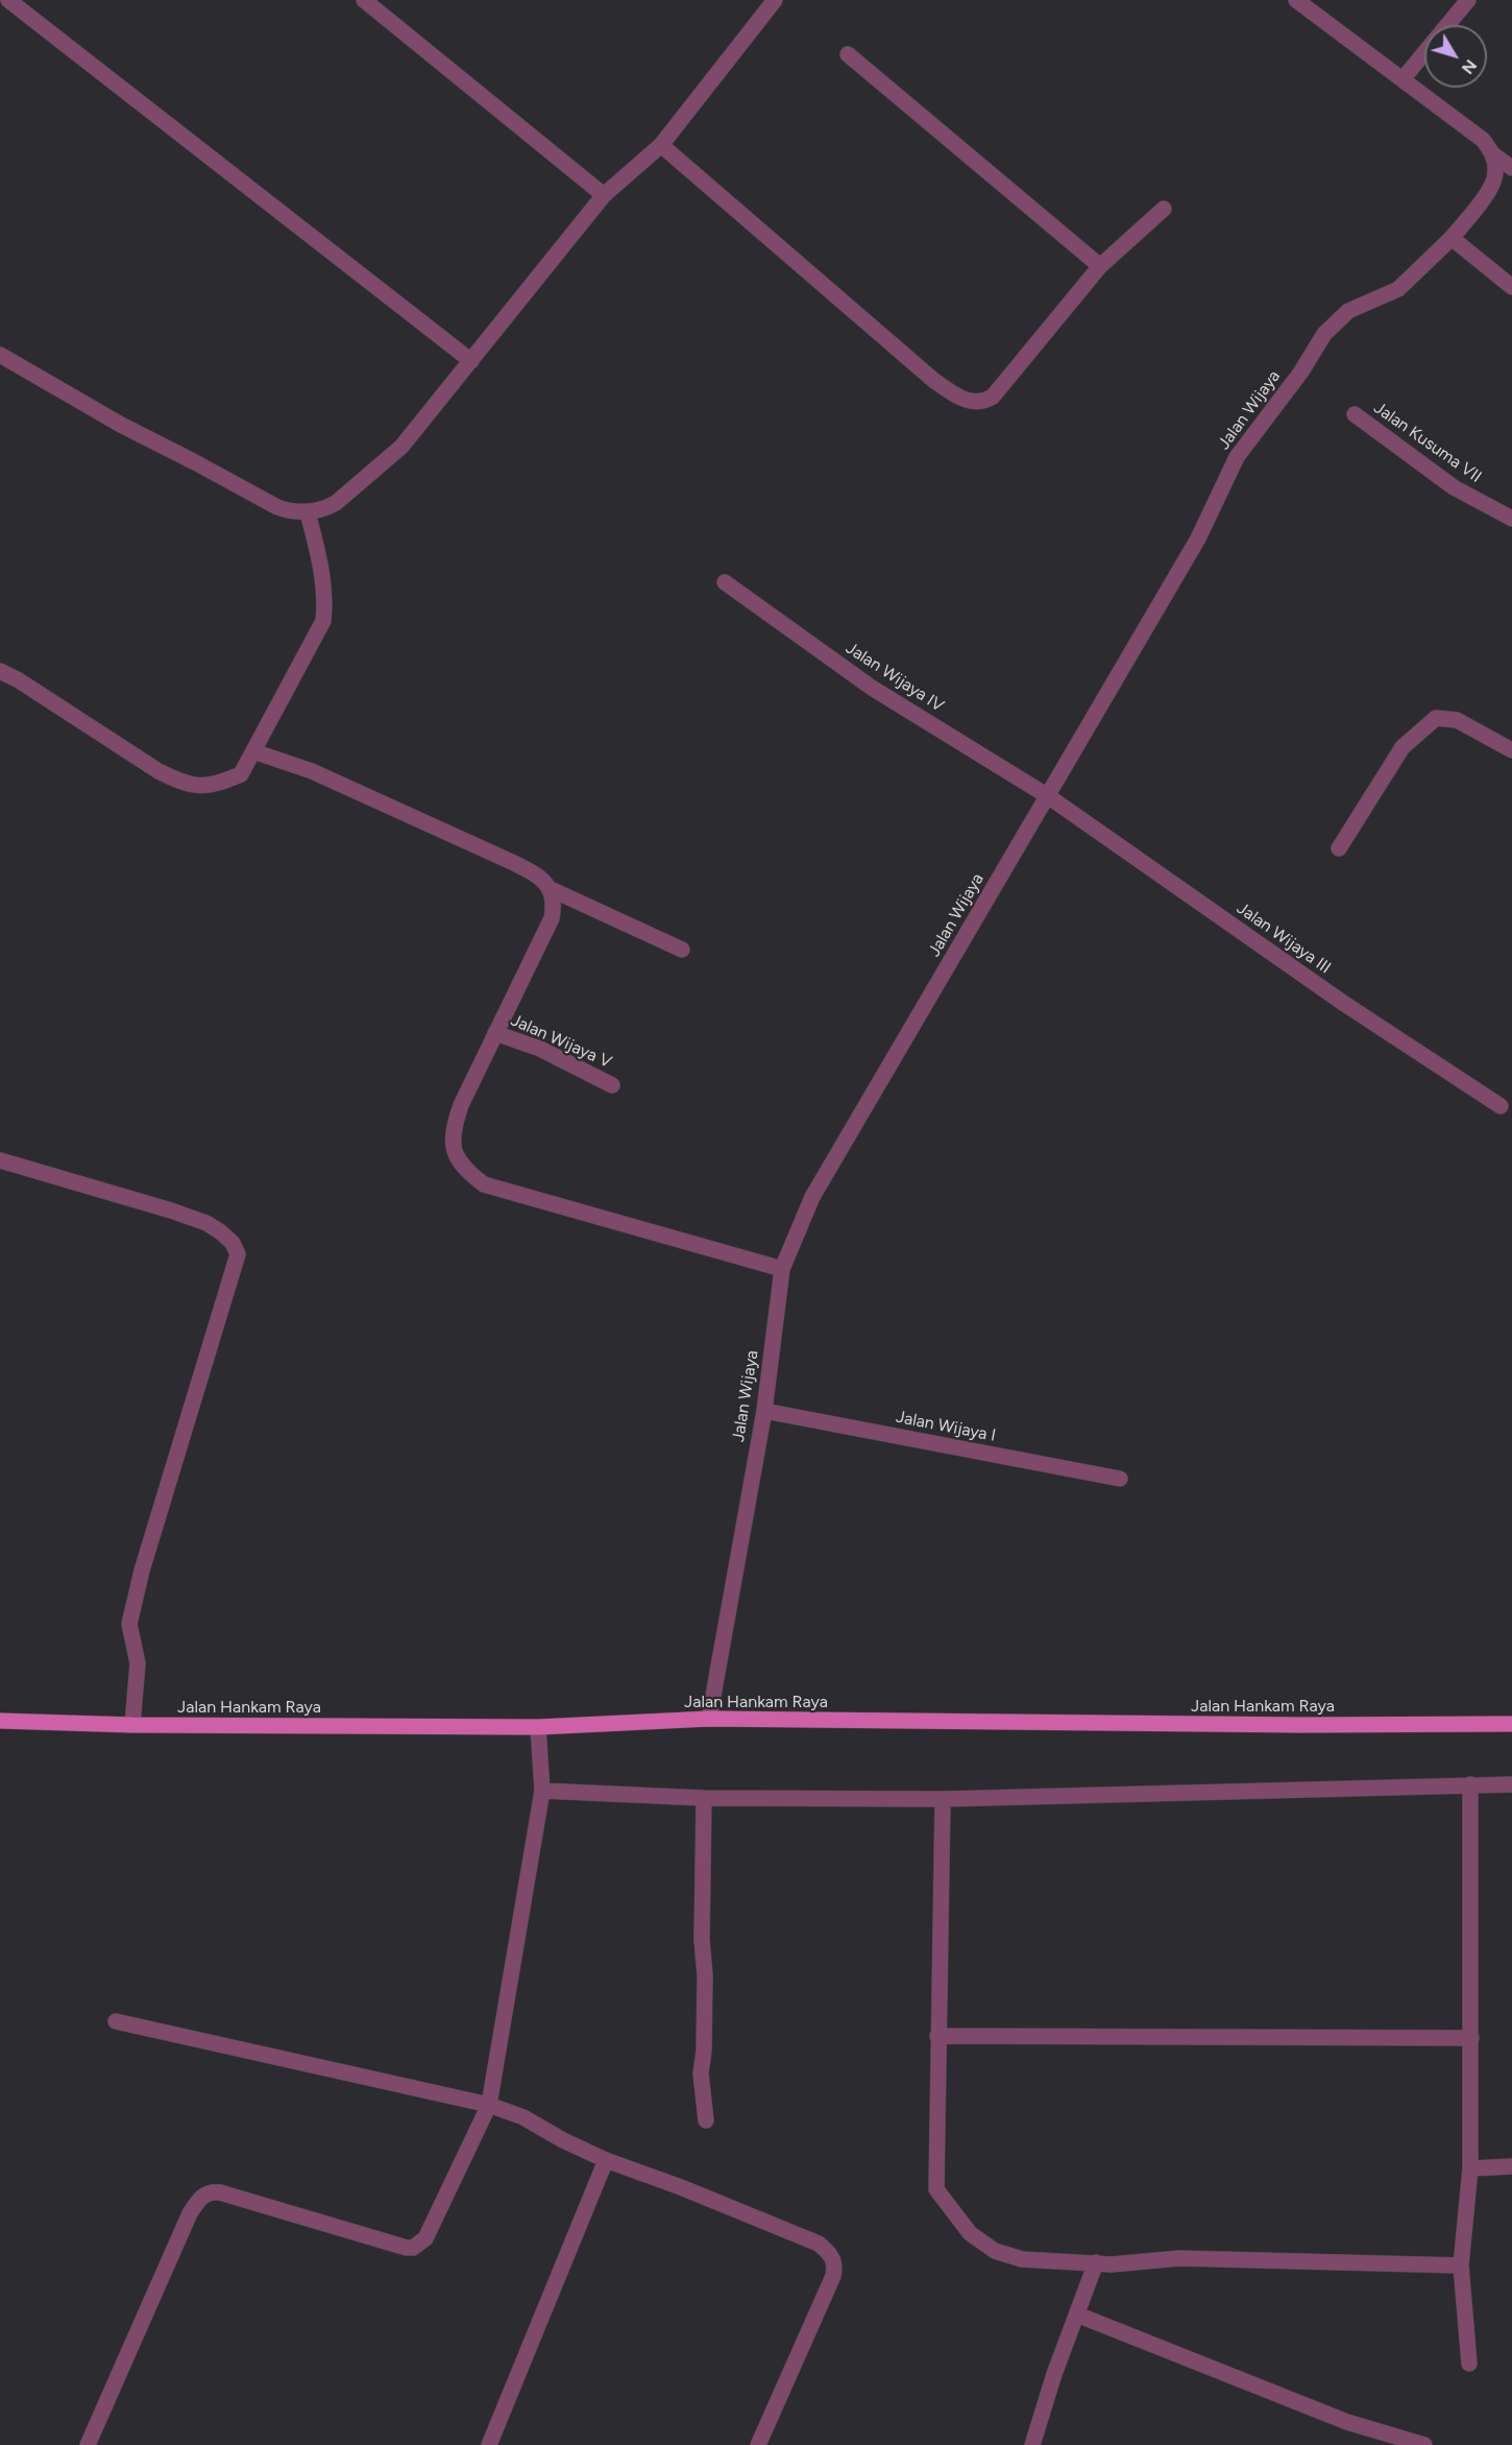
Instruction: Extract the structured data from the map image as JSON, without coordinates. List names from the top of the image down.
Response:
{
  "streets": {
    "main road": ["Jalan Hankam Raya"],
    "street": [
      "Jalan Wijaya",
      "Jalan Kusuma VII",
      "Jalan Wijaya IV",
      "Jalan Wijaya III",
      "Jalan Wijaya V",
      "Jalan Wijaya I"
    ]
  },
  "crossings": [
    ["Jalan Wijaya", "Jalan Wijaya IV"],
    ["Jalan Wijaya", "Jalan Wijaya III"],
    ["Jalan Wijaya", "Jalan Wijaya I"],
    ["Jalan Wijaya", "Jalan Hankam Raya"],
    ["Jalan Wijaya IV", "Jalan Wijaya III"]
  ],
  "north": "bottom right"
}
